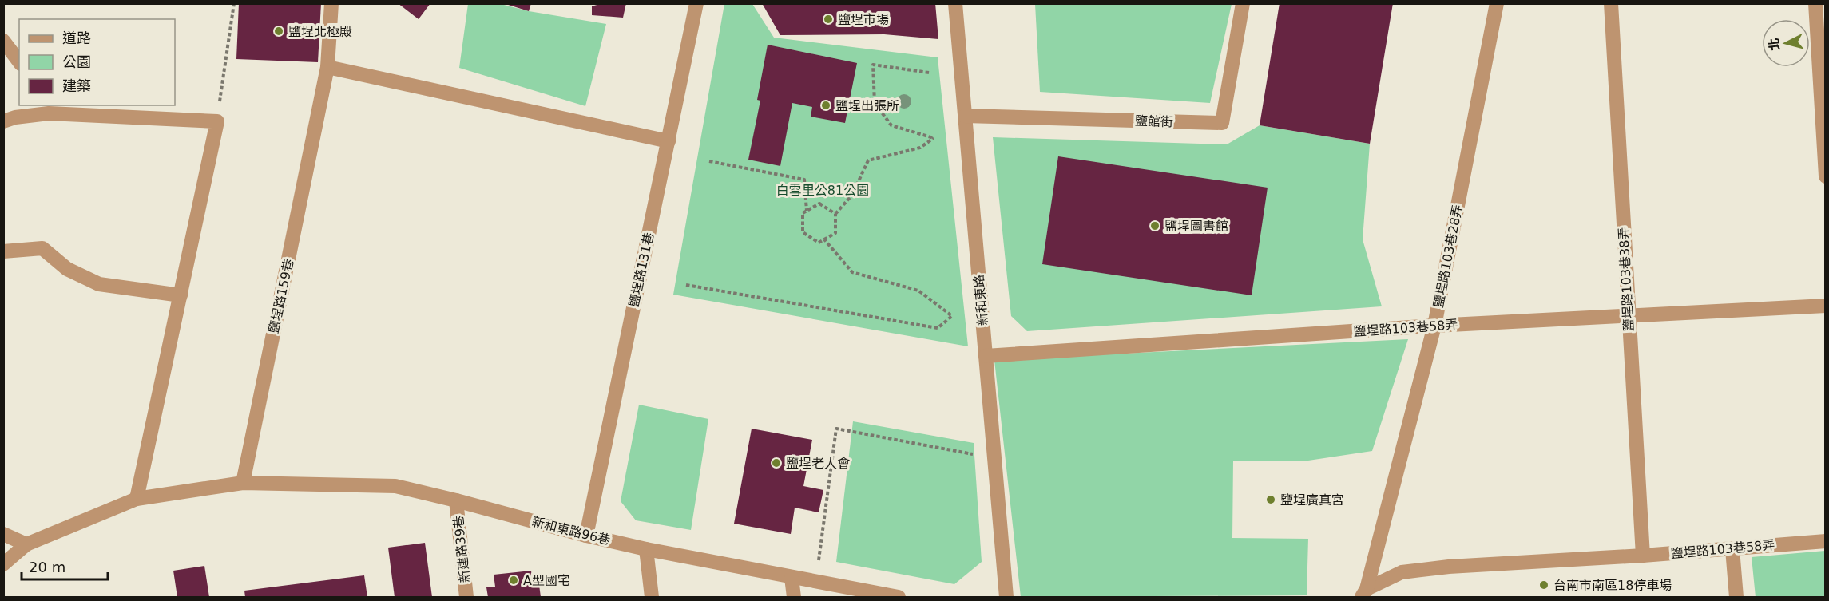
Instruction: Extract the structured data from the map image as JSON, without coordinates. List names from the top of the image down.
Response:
{
  "streets": {
    "street": [
      "鹽館街",
      "鹽埕路103巷28弄",
      "鹽埕路131巷",
      "鹽埕路103巷38弄",
      "鹽埕路159巷",
      "新和東路",
      "鹽埕路103巷58弄",
      "新和東路96巷",
      "新建路39巷"
    ]
  },
  "crossings": [
    ["鹽館街", "新和東路"],
    ["鹽埕路103巷28弄", "鹽埕路103巷58弄"],
    ["鹽埕路131巷", "新和東路96巷"],
    ["鹽埕路103巷38弄", "鹽埕路103巷58弄"],
    ["鹽埕路159巷", "新和東路96巷"],
    ["新和東路", "鹽埕路103巷58弄"],
    ["新和東路96巷", "新建路39巷"]
  ],
  "parks": ["白雪里公81公園"],
  "places": [
    "鹽埕市場",
    "鹽埕北極殿",
    "鹽埕出張所",
    "鹽埕圖書館",
    "鹽埕老人會",
    "鹽埕廣真宮",
    "A型國宅",
    "台南市南區18停車場"
  ],
  "legend": ["道路", "公園", "建築"],
  "scale_bar": "20 m",
  "north": "left"
}
